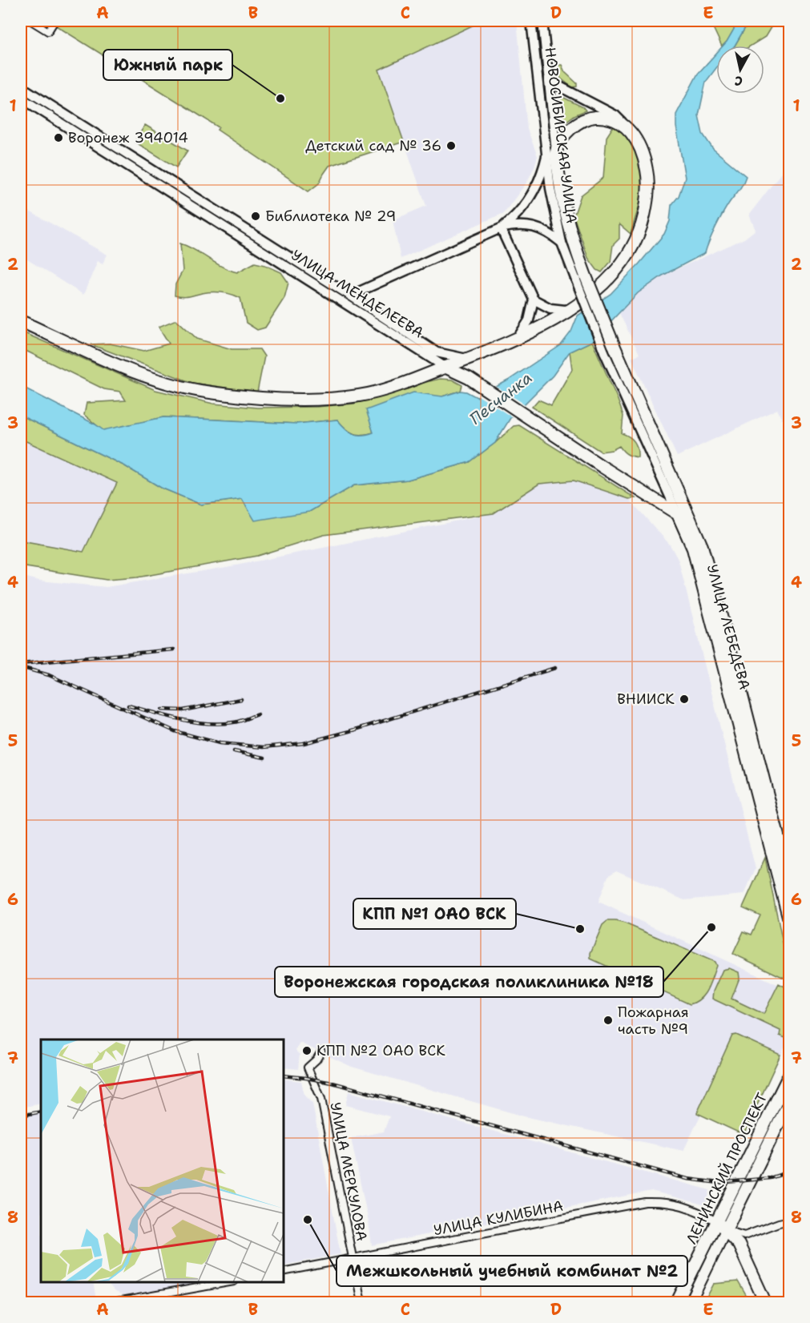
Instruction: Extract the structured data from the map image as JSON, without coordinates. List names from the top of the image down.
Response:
{
  "streets": {
    "highway": [
      "НОВОСИБИРСКАЯ УЛИЦА",
      "УЛИЦА МЕНДЕЛЕЕВА",
      "УЛИЦА ЛЕБЕДЕВА",
      "ЛЕНИНСКИЙ ПРОСПЕКТ"
    ],
    "street": ["УЛИЦА МЕРКУЛОВА", "УЛИЦА КУЛИБИНА"]
  },
  "crossings": [
    ["УЛИЦА МЕНДЕЛЕЕВА", "УЛИЦА ЛЕБЕДЕВА"],
    ["ЛЕНИНСКИЙ ПРОСПЕКТ", "УЛИЦА КУЛИБИНА"],
    ["УЛИЦА МЕРКУЛОВА", "УЛИЦА КУЛИБИНА"]
  ],
  "water": ["Песчанка"],
  "places": [
    "Южный парк",
    "Воронеж 394014",
    "Детский сад № 36",
    "Библиотека № 29",
    "ВНИИСК",
    "Воронежская городская поликлиника №18",
    "КПП №1 ОАО ВСК",
    "Пожарная часть №9",
    "КПП №2 ОАО ВСК",
    "Межшкольный учебный комбинат №2"
  ],
  "north": "bottom",
  "grid": {
    "columns": [
      "A",
      "B",
      "C",
      "D",
      "E"
    ],
    "rows": [
      "1",
      "2",
      "3",
      "4",
      "5",
      "6",
      "7",
      "8"
    ]
  }
}
